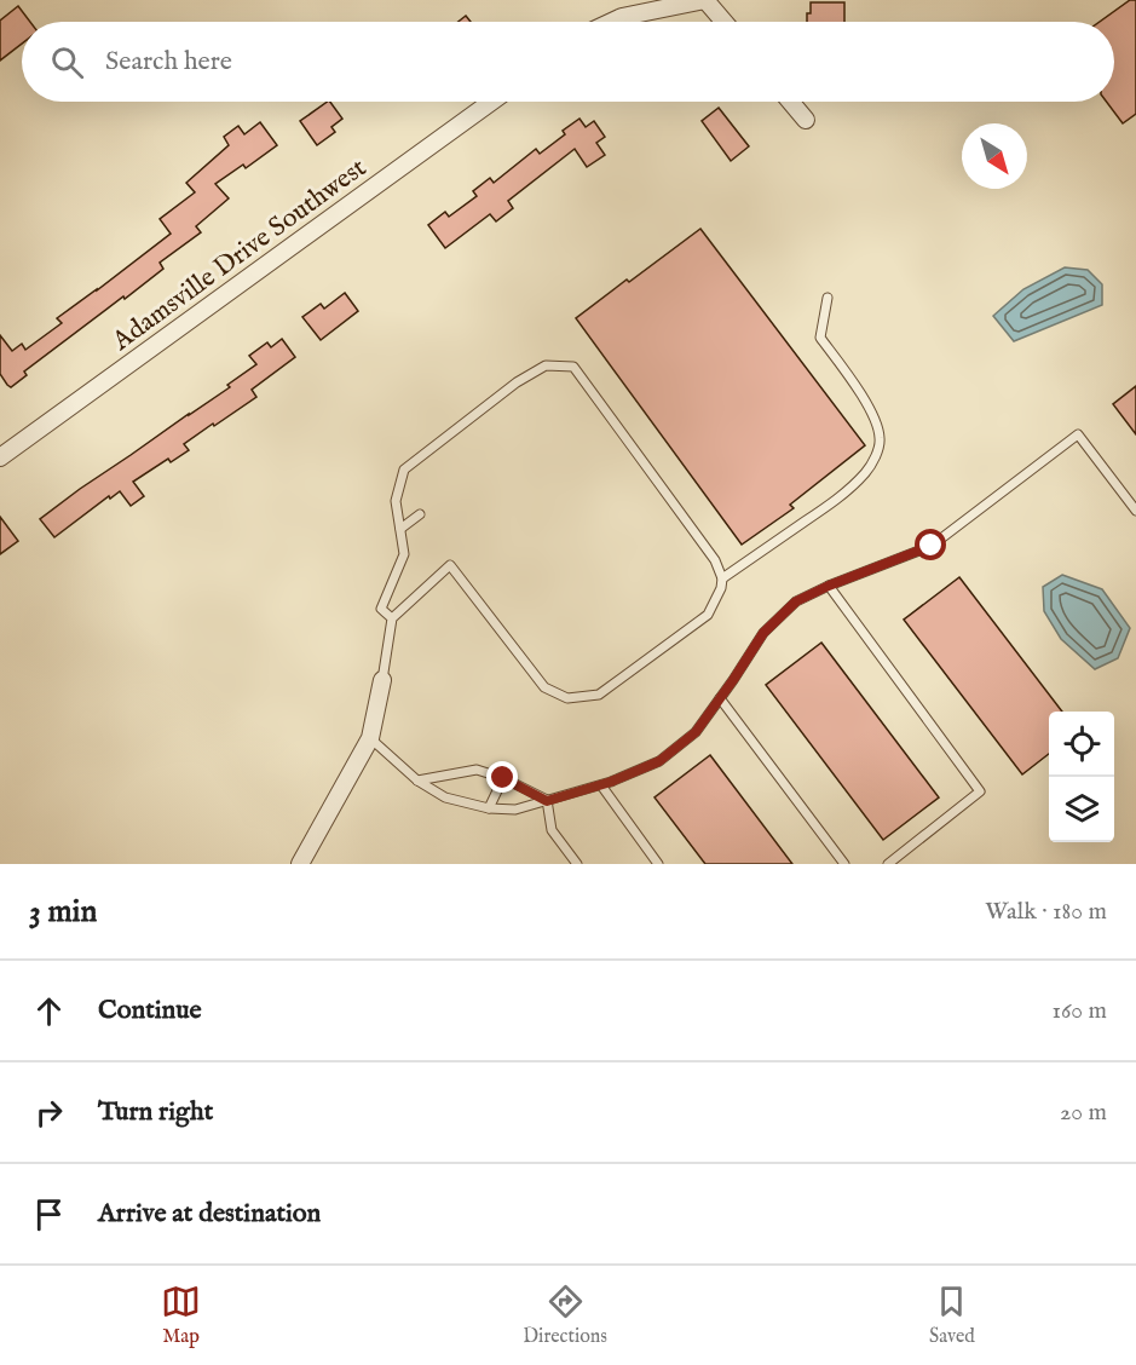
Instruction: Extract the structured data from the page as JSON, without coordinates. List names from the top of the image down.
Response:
{
  "streets": {
    "street": ["Adamsville Drive Southwest"]
  },
  "north": "bottom right",
  "page": {
    "search": "Search here",
    "heading": ["3 min", "Walk · 180 m"],
    "list": [
      ["Continue", "160 m"],
      ["Turn right", "20 m"],
      "Arrive at destination"
    ],
    "nav": ["Map", "Directions", "Saved"]
  }
}
